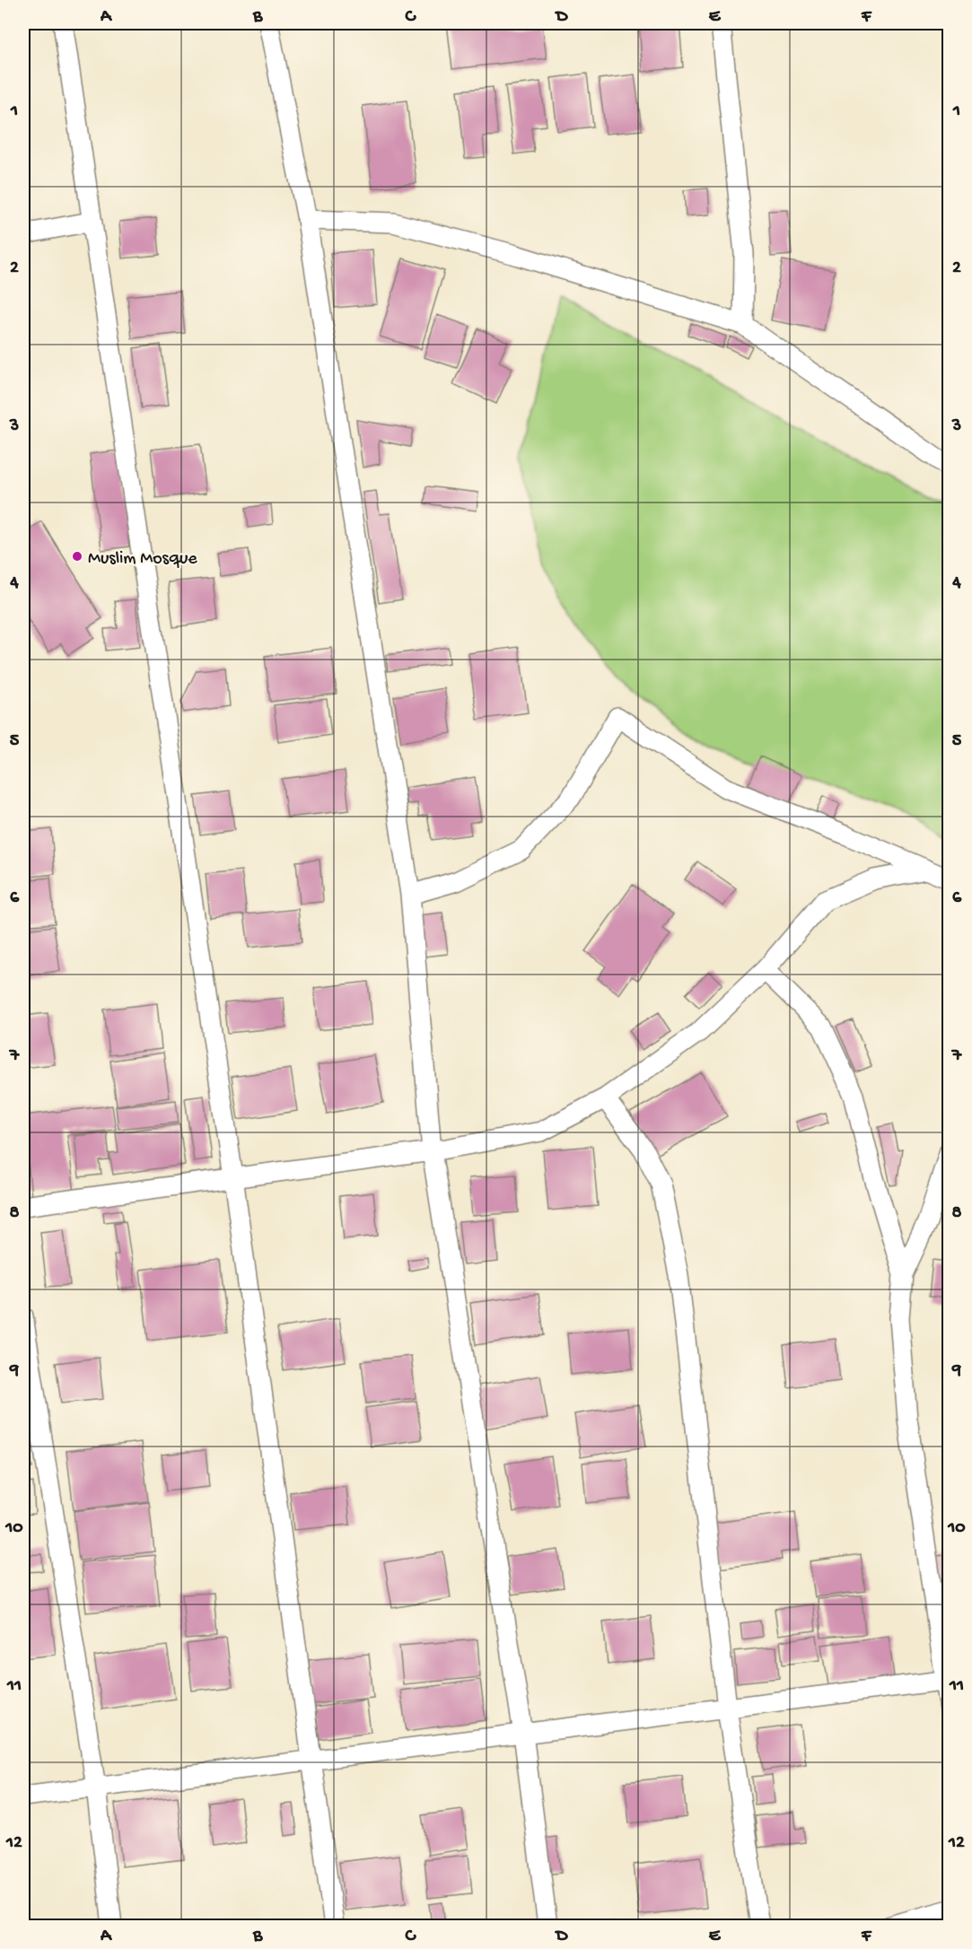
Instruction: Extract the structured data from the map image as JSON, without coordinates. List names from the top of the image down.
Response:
{
  "places": ["Muslim Mosque"],
  "grid": {
    "columns": [
      "A",
      "B",
      "C",
      "D",
      "E",
      "F"
    ],
    "rows": [
      "1",
      "2",
      "3",
      "4",
      "5",
      "6",
      "7",
      "8",
      "9",
      "10",
      "11",
      "12"
    ]
  }
}
